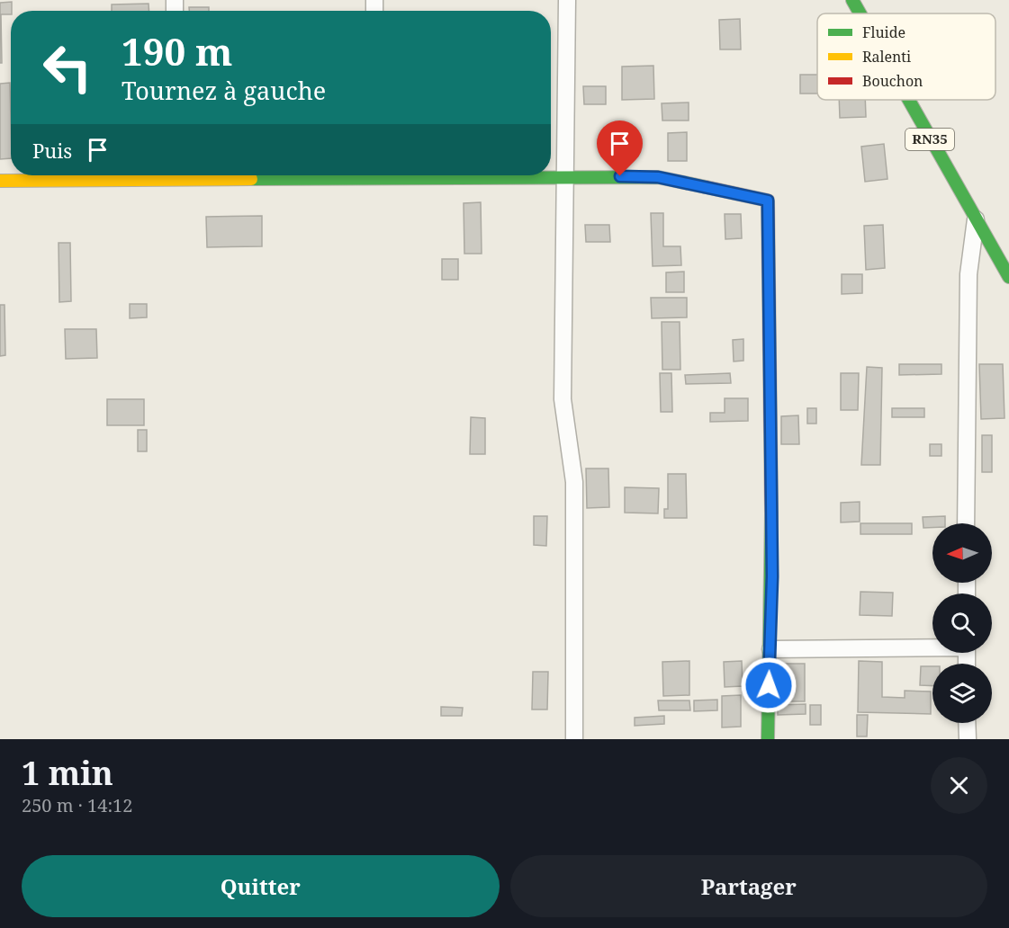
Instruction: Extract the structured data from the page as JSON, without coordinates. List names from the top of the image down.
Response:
{
  "streets": {
    "street": ["RN35"]
  },
  "legend": ["Fluide", "Ralenti", "Bouchon"],
  "north": "left",
  "page": {
    "turn": ["190 m", "Tournez à gauche"],
    "then": "Puis",
    "heading": ["1 min", "250 m · 14:12"],
    "buttons": ["Quitter", "Partager"]
  }
}
